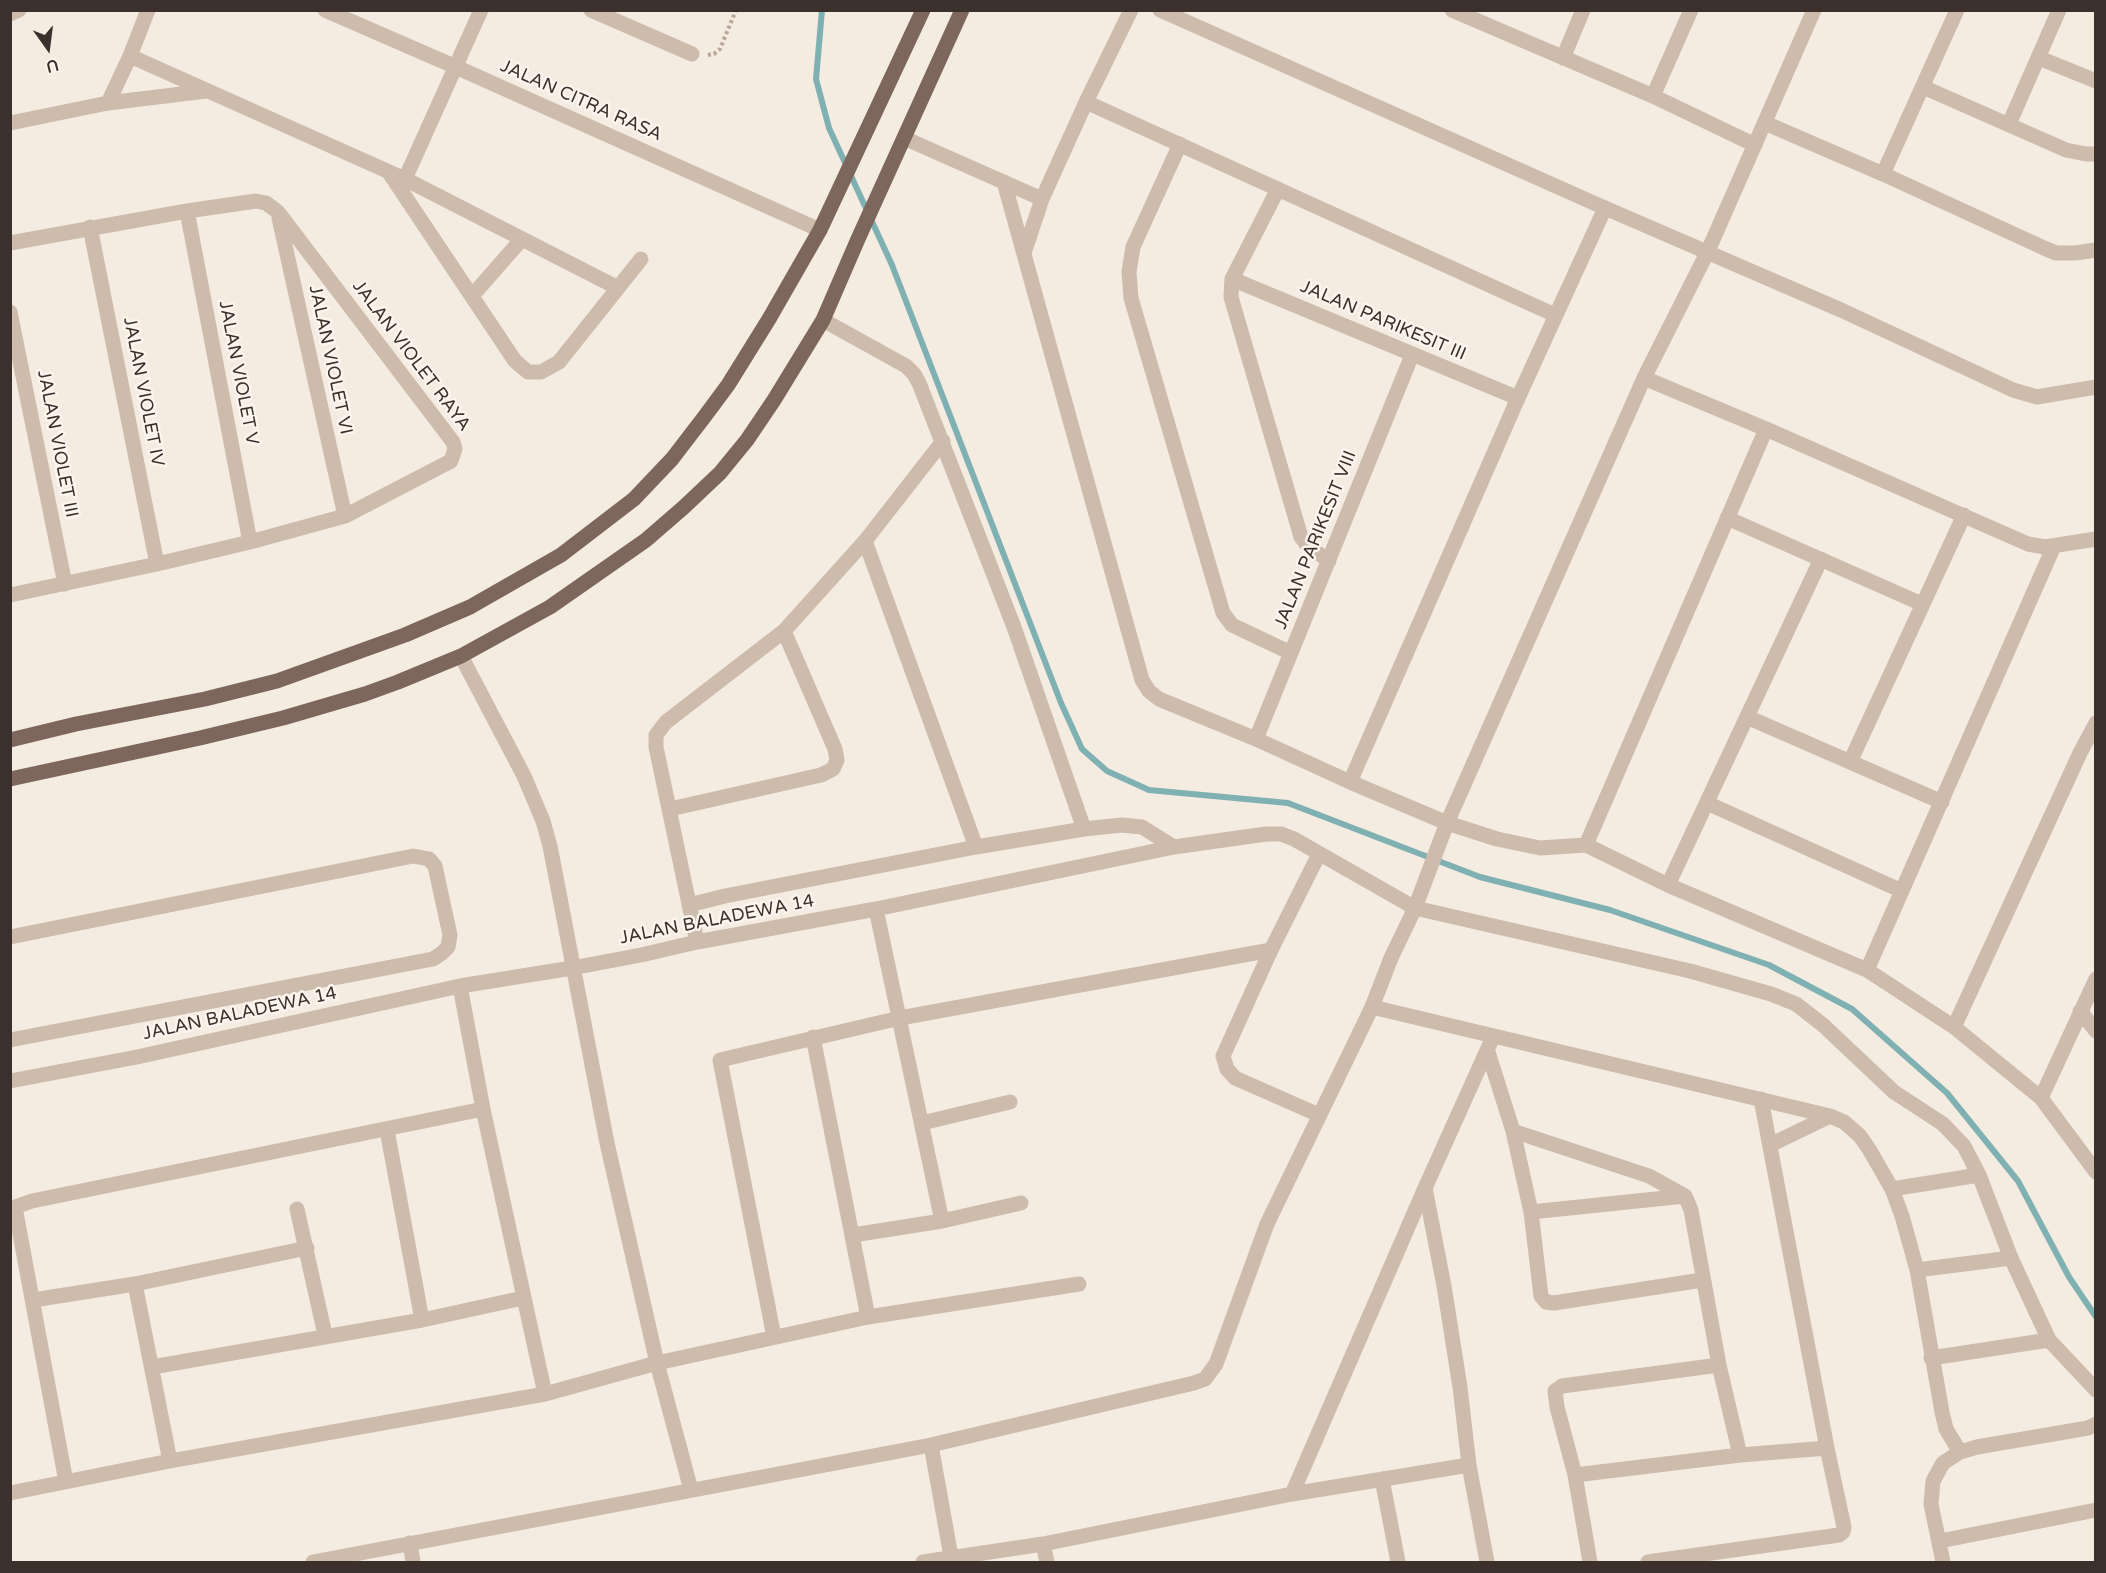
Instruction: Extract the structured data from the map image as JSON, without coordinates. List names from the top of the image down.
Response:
{
  "streets": {
    "street": [
      "JALAN CITRA RASA",
      "JALAN PARIKESIT III",
      "JALAN VIOLET RAYA",
      "JALAN VIOLET VI",
      "JALAN VIOLET V",
      "JALAN VIOLET IV",
      "JALAN VIOLET III",
      "JALAN PARIKESIT VIII",
      "JALAN BALADEWA 14"
    ]
  },
  "crossings": [
    ["JALAN PARIKESIT III", "JALAN PARIKESIT VIII"],
    ["JALAN VIOLET RAYA", "JALAN VIOLET VI"],
    ["JALAN VIOLET RAYA", "JALAN VIOLET V"],
    ["JALAN VIOLET RAYA", "JALAN VIOLET IV"],
    ["JALAN VIOLET RAYA", "JALAN VIOLET III"]
  ],
  "north": "bottom"
}
